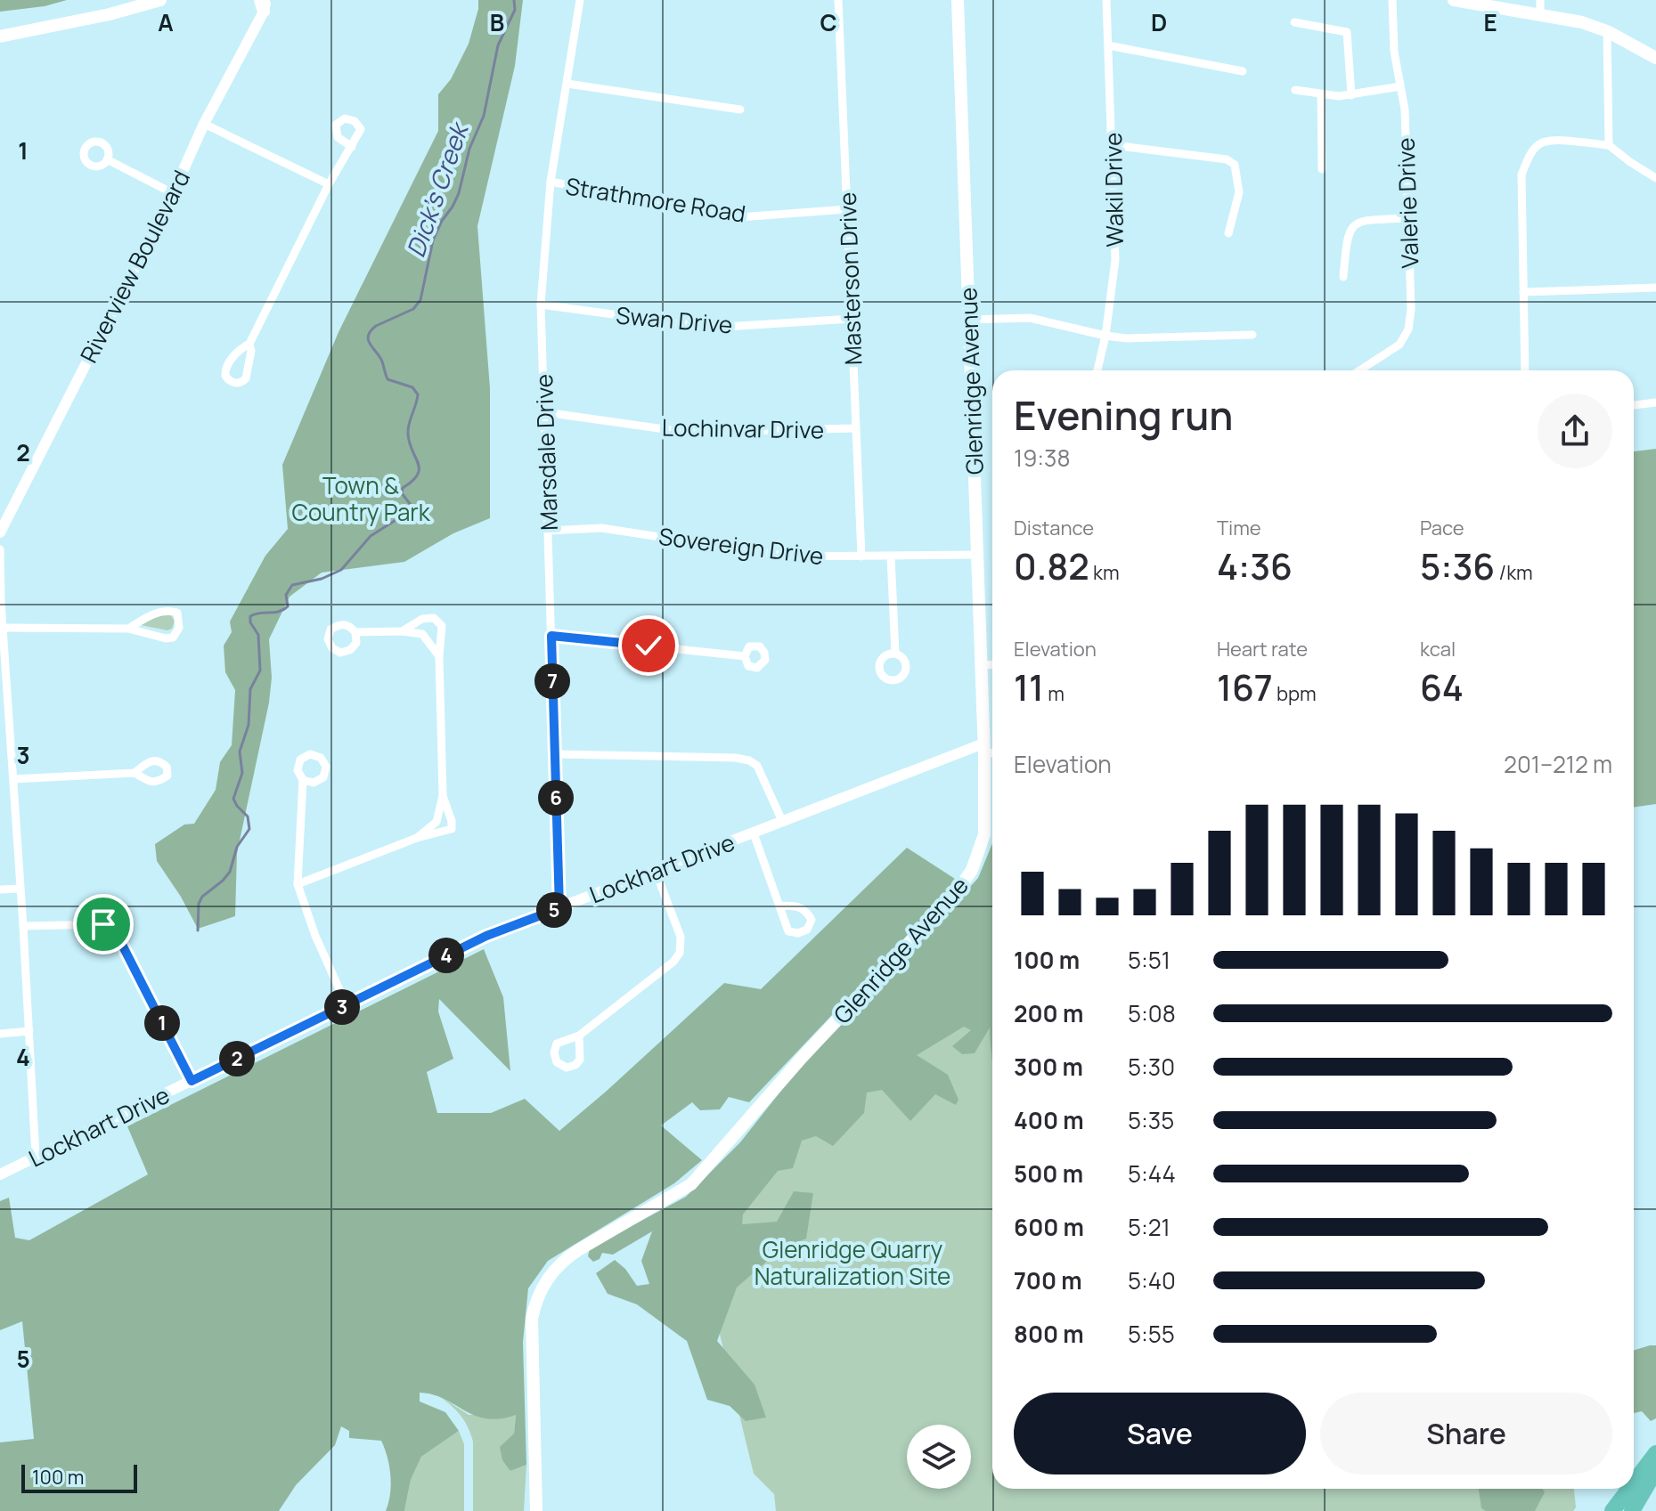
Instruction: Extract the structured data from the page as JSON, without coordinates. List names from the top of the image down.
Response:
{
  "streets": {
    "main road": ["Glenridge Avenue"],
    "street": [
      "Wakil Drive",
      "Strathmore Road",
      "Valerie Drive",
      "Riverview Boulevard",
      "Masterson Drive",
      "Swan Drive",
      "Lochinvar Drive",
      "Marsdale Drive",
      "Sovereign Drive",
      "Lockhart Drive"
    ]
  },
  "crossings": [
    ["Strathmore Road", "Masterson Drive"],
    ["Strathmore Road", "Marsdale Drive"],
    ["Masterson Drive", "Swan Drive"],
    ["Masterson Drive", "Lochinvar Drive"],
    ["Masterson Drive", "Sovereign Drive"],
    ["Swan Drive", "Marsdale Drive"],
    ["Glenridge Avenue", "Sovereign Drive"],
    ["Glenridge Avenue", "Lockhart Drive"],
    ["Lochinvar Drive", "Marsdale Drive"],
    ["Marsdale Drive", "Sovereign Drive"],
    ["Marsdale Drive", "Lockhart Drive"]
  ],
  "water": ["Dick's Creek"],
  "parks": ["Town & Country Park", "Glenridge Quarry Naturalization Site"],
  "scale_bar": "100 m",
  "page": {
    "heading": ["Evening run", "19:38"],
    "stats": [
      ["Distance", "0.82 km"],
      ["Time", "4:36"],
      ["Pace", "5:36 /km"],
      ["Elevation", "11 m"],
      ["Heart rate", "167 bpm"],
      ["kcal", "64"]
    ],
    "pins": [
      "7",
      "6",
      "5",
      "4",
      "3",
      "1",
      "2"
    ],
    "chart": ["Elevation", "201–212 m"],
    "list": [
      {
        "name": "100 m",
        "note": "5:51"
      },
      {
        "name": "200 m",
        "note": "5:08"
      },
      {
        "name": "300 m",
        "note": "5:30"
      },
      {
        "name": "400 m",
        "note": "5:35"
      },
      {
        "name": "500 m",
        "note": "5:44"
      },
      {
        "name": "600 m",
        "note": "5:21"
      },
      {
        "name": "700 m",
        "note": "5:40"
      },
      {
        "name": "800 m",
        "note": "5:55"
      }
    ],
    "buttons": ["Save", "Share"],
    "scale": "100 m"
  },
  "grid": {
    "columns": [
      "A",
      "B",
      "C",
      "D",
      "E"
    ],
    "rows": [
      "1",
      "2",
      "3",
      "4",
      "5"
    ]
  }
}
